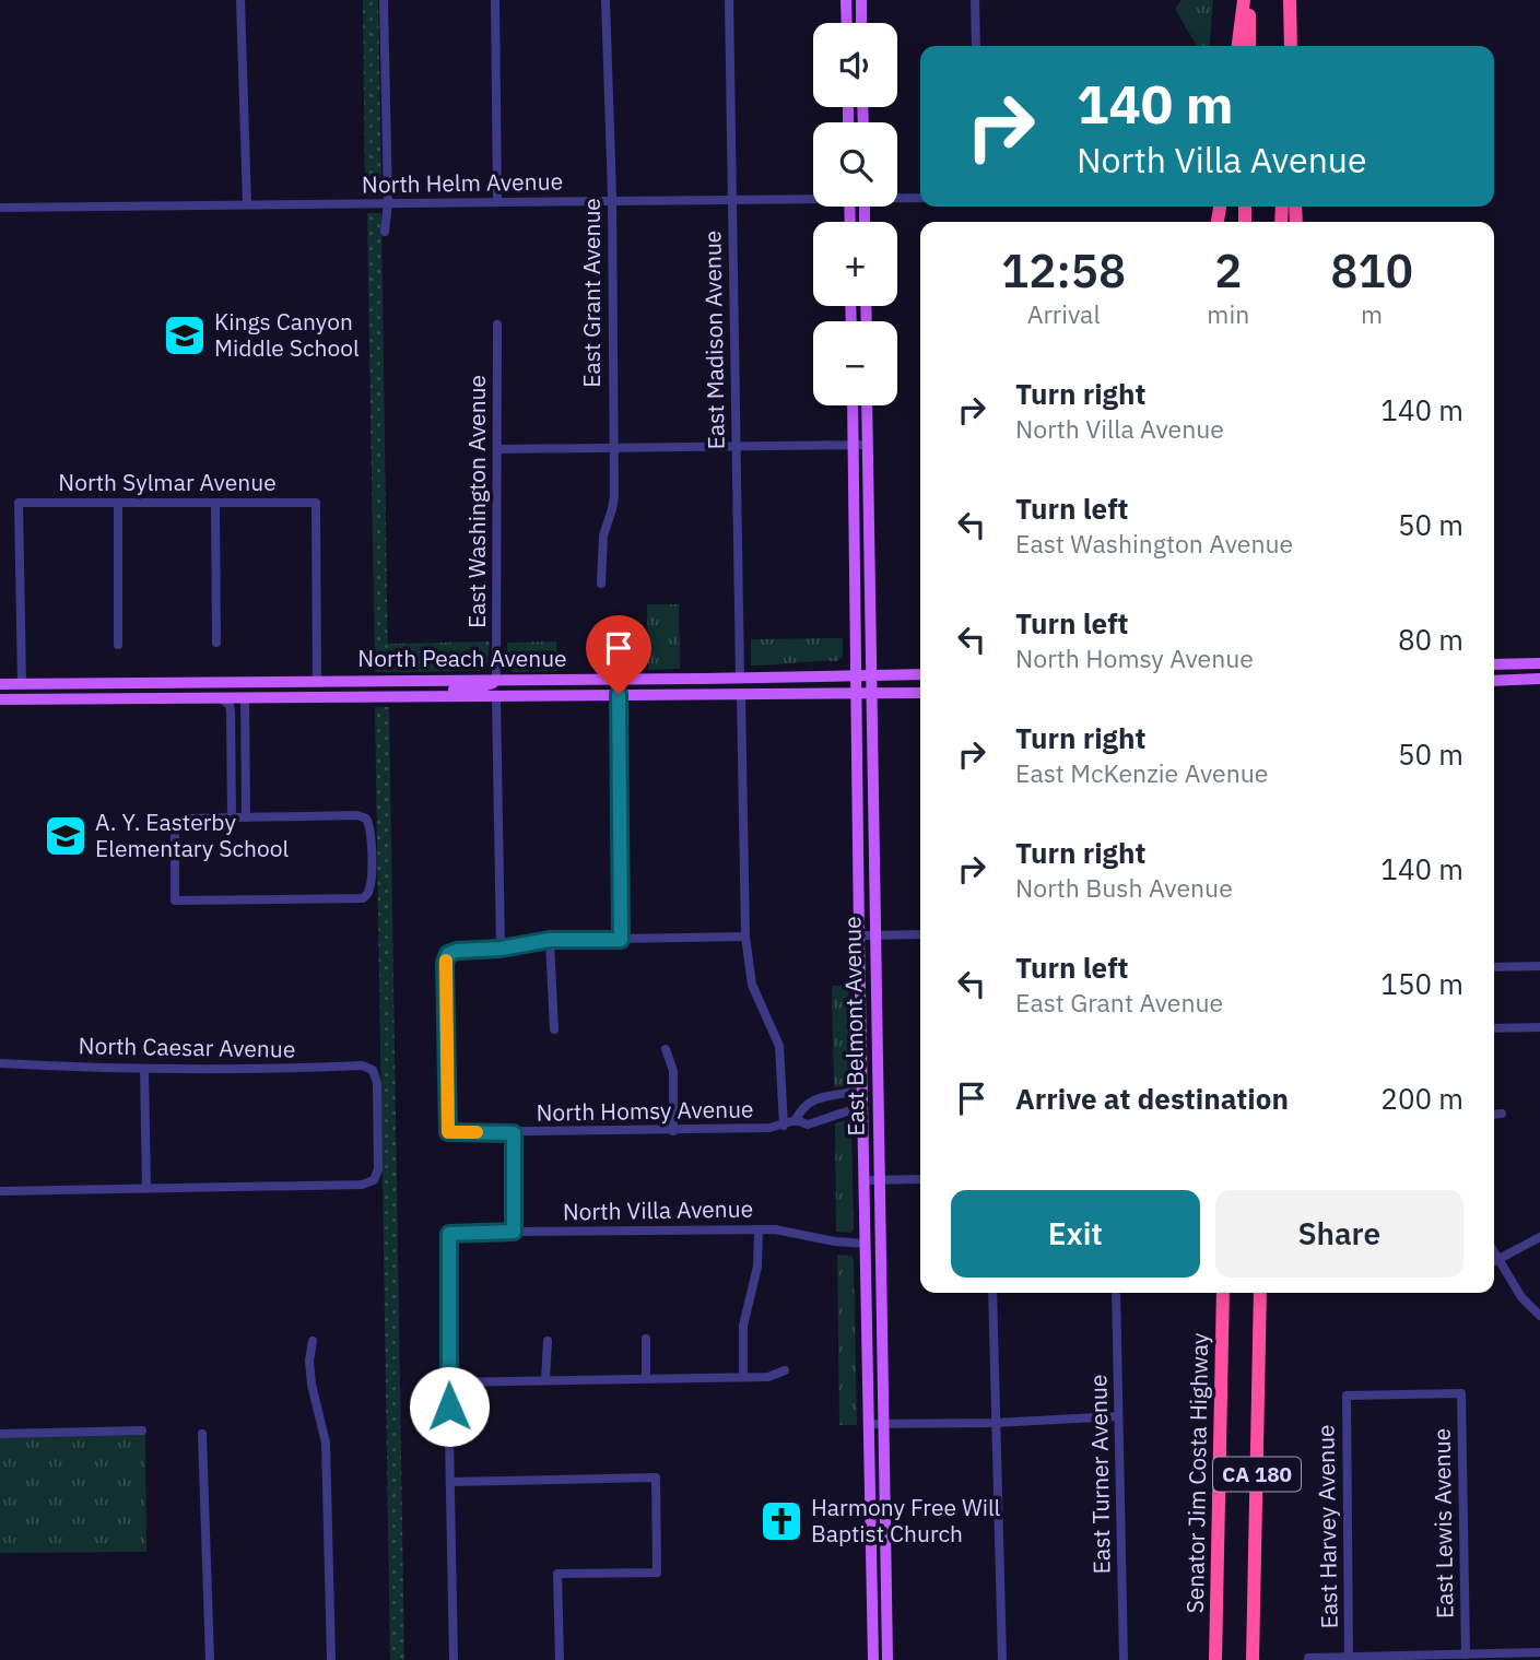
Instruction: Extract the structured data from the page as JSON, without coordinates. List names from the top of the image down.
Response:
{
  "streets": {
    "highway": ["Senator Jim Costa Highway", "CA 180"],
    "main road": ["North Peach Avenue", "East Belmont Avenue"],
    "street": [
      "North Helm Avenue",
      "East Grant Avenue",
      "East Madison Avenue",
      "North Sylmar Avenue",
      "East Washington Avenue",
      "North Caesar Avenue",
      "North Homsy Avenue",
      "North Villa Avenue",
      "East Turner Avenue",
      "East Lewis Avenue",
      "East Harvey Avenue"
    ]
  },
  "crossings": [
    ["North Helm Avenue", "East Grant Avenue"],
    ["North Helm Avenue", "East Madison Avenue"],
    ["East Madison Avenue", "North Peach Avenue"],
    ["North Sylmar Avenue", "North Peach Avenue"],
    ["East Washington Avenue", "North Peach Avenue"],
    ["North Peach Avenue", "East Belmont Avenue"],
    ["East Belmont Avenue", "North Homsy Avenue"],
    ["East Belmont Avenue", "North Villa Avenue"],
    ["East Lewis Avenue", "East Harvey Avenue"]
  ],
  "places": {
    "school or university": ["Kings Canyon Middle School", "A. Y. Easterby Elementary School"],
    "church": ["Harmony Free Will Baptist Church"]
  },
  "page": {
    "map_buttons": ["+", "−"],
    "turn": ["140 m", "North Villa Avenue"],
    "eta": [
      "12:58",
      "Arrival",
      "2",
      "min",
      "810",
      "m"
    ],
    "list": [
      {
        "name": "Turn right",
        "note": "North Villa Avenue",
        "value": "140 m"
      },
      {
        "name": "Turn left",
        "note": "East Washington Avenue",
        "value": "50 m"
      },
      {
        "name": "Turn left",
        "note": "North Homsy Avenue",
        "value": "80 m"
      },
      {
        "name": "Turn right",
        "note": "East McKenzie Avenue",
        "value": "50 m"
      },
      {
        "name": "Turn right",
        "note": "North Bush Avenue",
        "value": "140 m"
      },
      {
        "name": "Turn left",
        "note": "East Grant Avenue",
        "value": "150 m"
      },
      {
        "name": "Arrive at destination",
        "value": "200 m"
      }
    ],
    "buttons": ["Exit", "Share"]
  }
}
